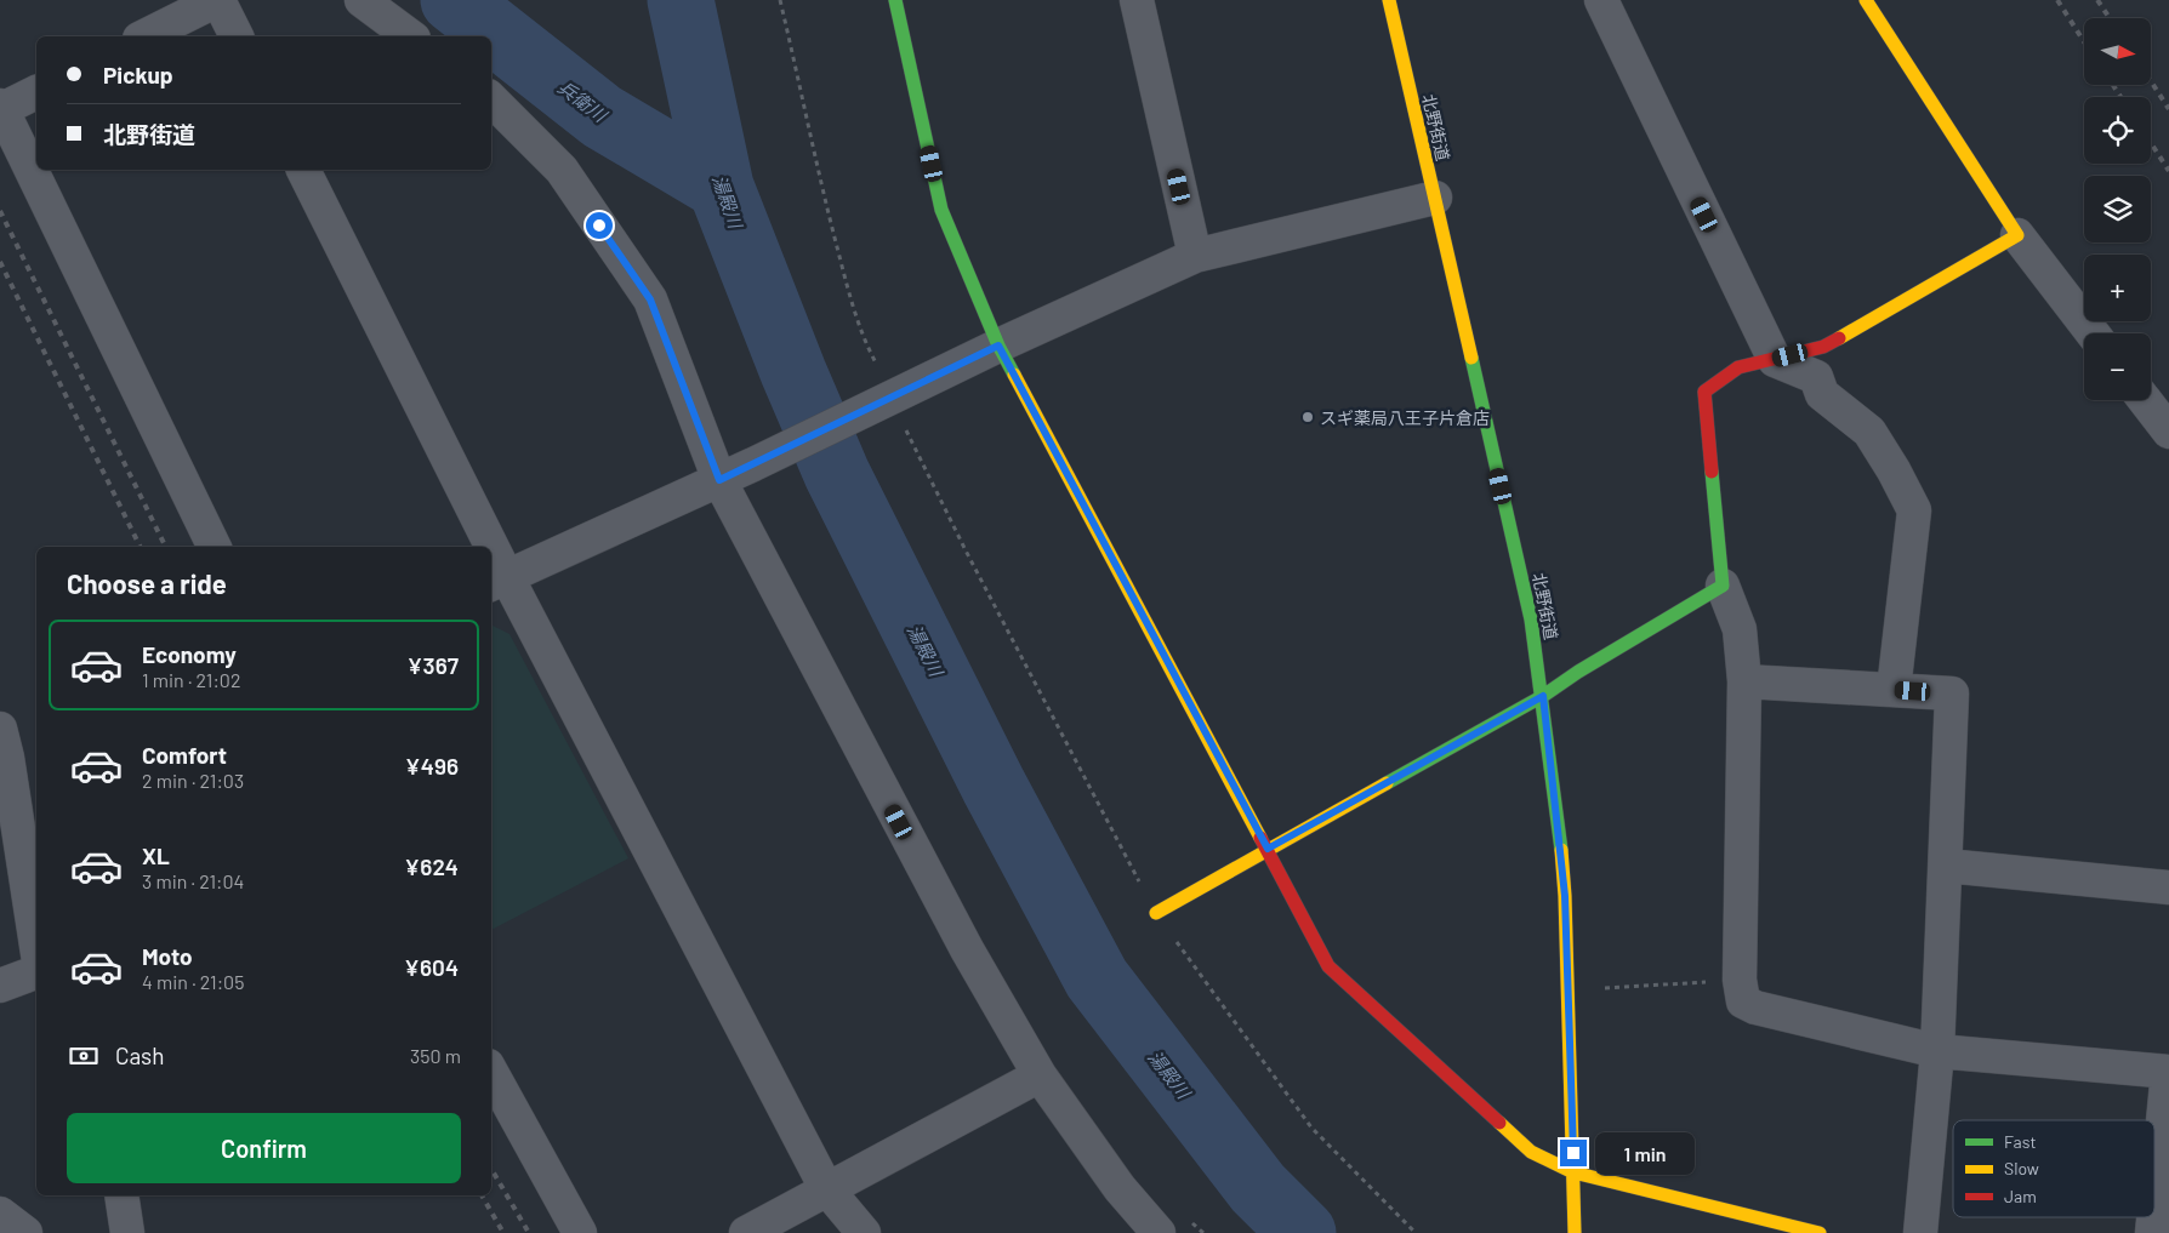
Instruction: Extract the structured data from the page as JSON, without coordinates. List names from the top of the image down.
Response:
{
  "streets": {
    "street": ["北野街道"]
  },
  "water": ["兵衛川", "湯殿川"],
  "places": ["スギ薬局八王子片倉店"],
  "legend": ["Fast", "Slow", "Jam"],
  "north": "right",
  "page": {
    "map_buttons": ["+", "−"],
    "banner": ["Pickup", "北野街道"],
    "heading": "Choose a ride",
    "list": [
      {
        "name": "Economy",
        "note": "1 min · 21:02",
        "value": "¥367"
      },
      {
        "name": "Comfort",
        "note": "2 min · 21:03",
        "value": "¥496"
      },
      {
        "name": "XL",
        "note": "3 min · 21:04",
        "value": "¥624"
      },
      {
        "name": "Moto",
        "note": "4 min · 21:05",
        "value": "¥604"
      }
    ],
    "pay": ["Cash", "350 m"],
    "buttons": "Confirm",
    "bubble": "1 min"
  }
}
